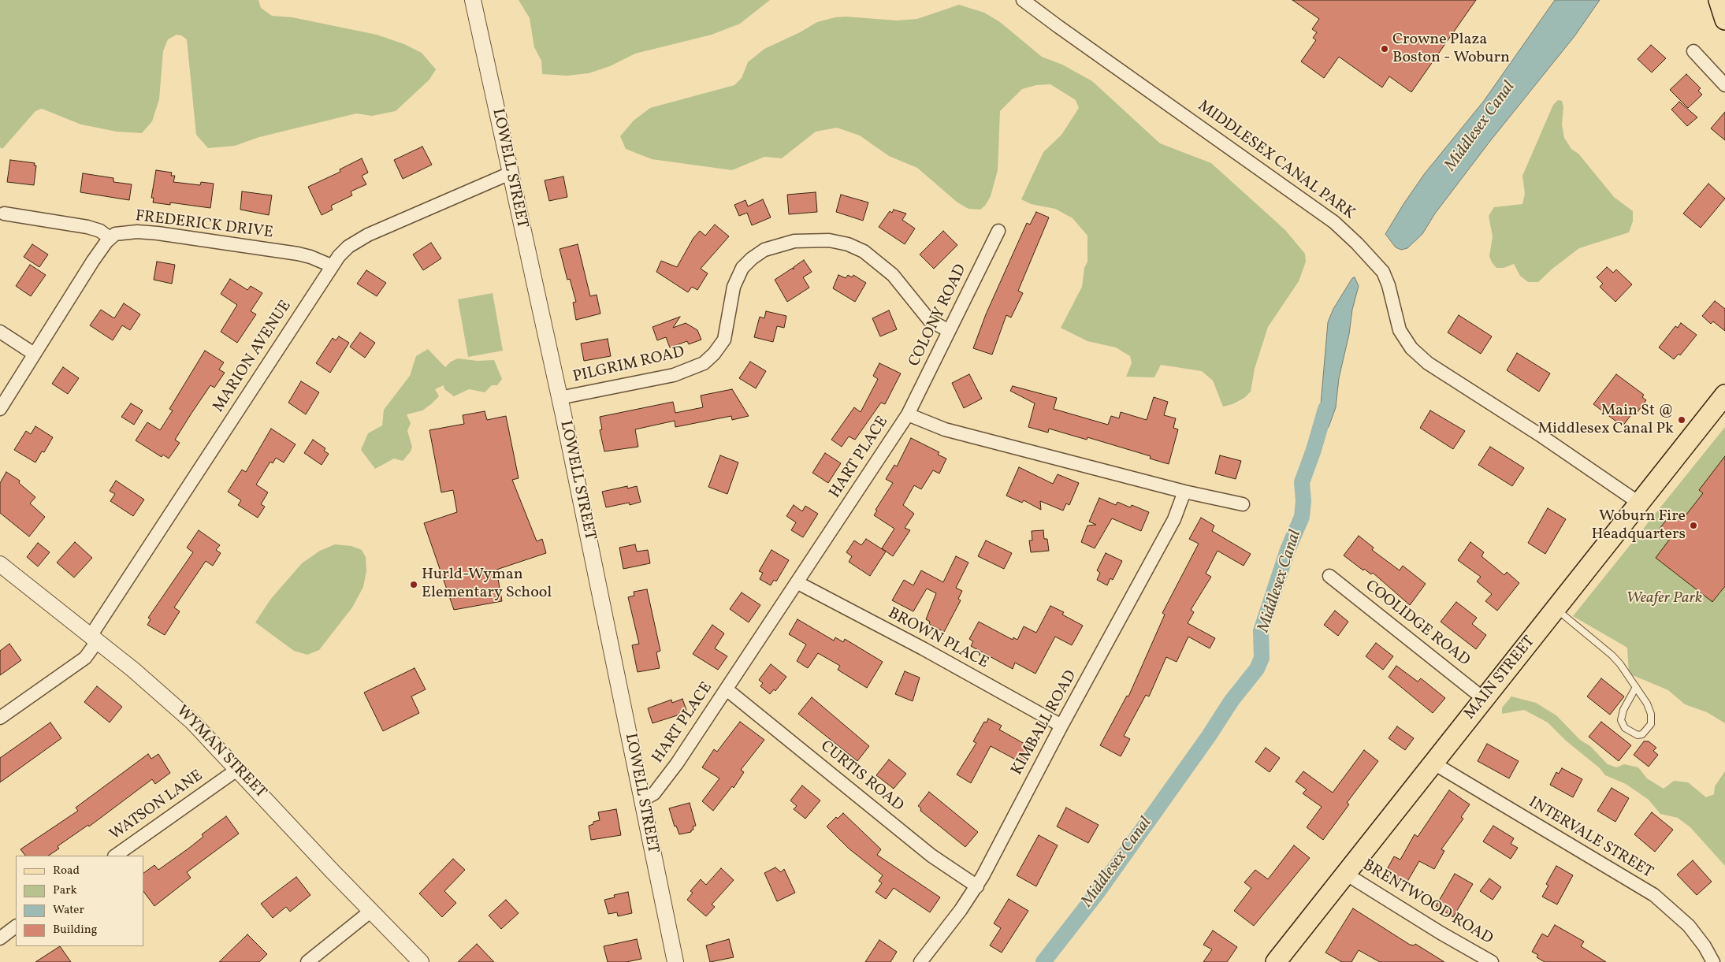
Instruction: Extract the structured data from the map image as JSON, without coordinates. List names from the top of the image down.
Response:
{
  "streets": {
    "main road": ["MAIN STREET"],
    "street": [
      "MIDDLESEX CANAL PARK",
      "LOWELL STREET",
      "FREDERICK DRIVE",
      "COLONY ROAD",
      "MARION AVENUE",
      "PILGRIM ROAD",
      "HART PLACE",
      "COOLIDGE ROAD",
      "BROWN PLACE",
      "KIMBALL ROAD",
      "WYMAN STREET",
      "CURTIS ROAD",
      "WATSON LANE",
      "INTERVALE STREET",
      "BRENTWOOD ROAD"
    ]
  },
  "crossings": [
    ["MIDDLESEX CANAL PARK", "MAIN STREET"],
    ["LOWELL STREET", "MARION AVENUE"],
    ["LOWELL STREET", "PILGRIM ROAD"],
    ["LOWELL STREET", "HART PLACE"],
    ["FREDERICK DRIVE", "MARION AVENUE"],
    ["COLONY ROAD", "PILGRIM ROAD"],
    ["COLONY ROAD", "HART PLACE"],
    ["MARION AVENUE", "WYMAN STREET"],
    ["HART PLACE", "BROWN PLACE"],
    ["HART PLACE", "KIMBALL ROAD"],
    ["HART PLACE", "CURTIS ROAD"],
    ["COOLIDGE ROAD", "MAIN STREET"],
    ["BROWN PLACE", "KIMBALL ROAD"],
    ["MAIN STREET", "INTERVALE STREET"],
    ["MAIN STREET", "BRENTWOOD ROAD"],
    ["KIMBALL ROAD", "CURTIS ROAD"],
    ["WYMAN STREET", "WATSON LANE"]
  ],
  "water": ["Middlesex Canal"],
  "parks": ["Weafer Park"],
  "places": [
    "Crowne Plaza Boston - Woburn",
    "Main St @ Middlesex Canal Pk",
    "Woburn Fire Headquarters",
    "Hurld-Wyman Elementary School"
  ],
  "legend": [
    "Road",
    "Park",
    "Water",
    "Building"
  ]
}
